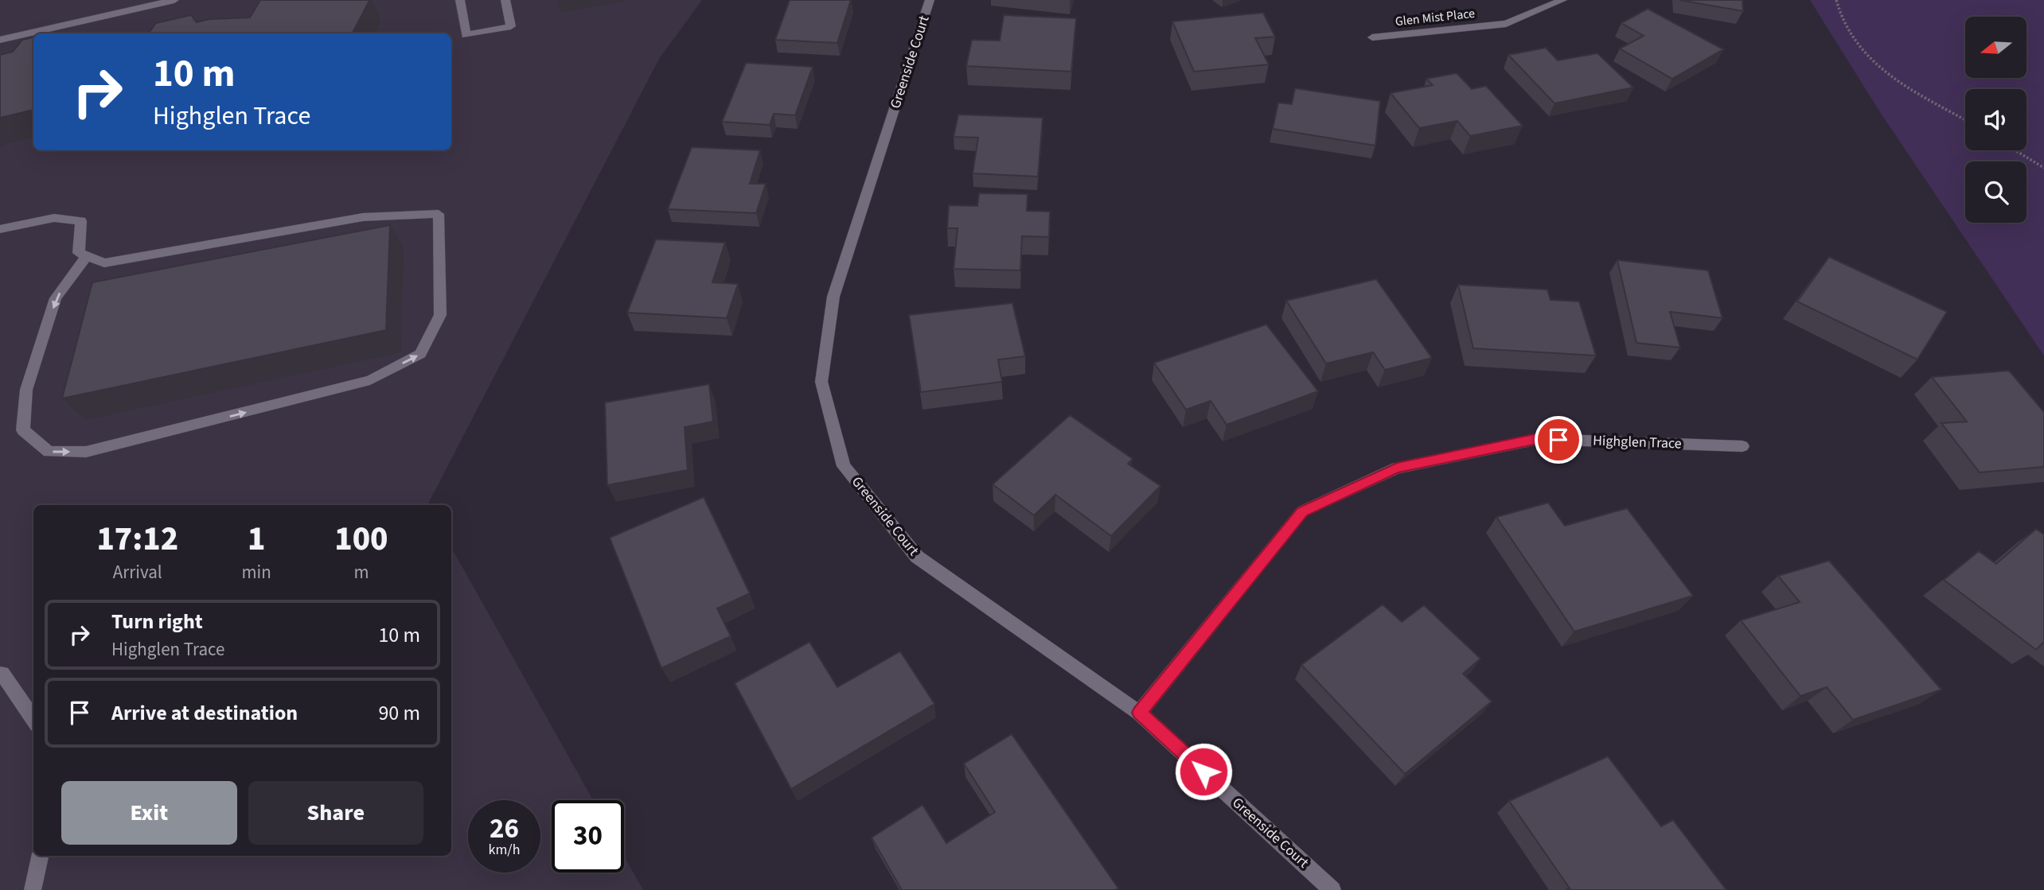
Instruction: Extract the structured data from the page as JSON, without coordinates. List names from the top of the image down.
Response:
{
  "streets": {
    "street": ["Glen Mist Place", "Greenside Court", "Highglen Trace"]
  },
  "crossings": [
    ["Greenside Court", "Highglen Trace"]
  ],
  "north": "left",
  "page": {
    "turn": ["10 m", "Highglen Trace"],
    "eta": [
      "17:12",
      "Arrival",
      "1",
      "min",
      "100",
      "m"
    ],
    "list": [
      {
        "name": "Turn right",
        "note": "Highglen Trace",
        "value": "10 m"
      },
      {
        "name": "Arrive at destination",
        "value": "90 m"
      }
    ],
    "buttons": ["Exit", "Share"],
    "speed": "26 km/h",
    "limit": "30"
  }
}
